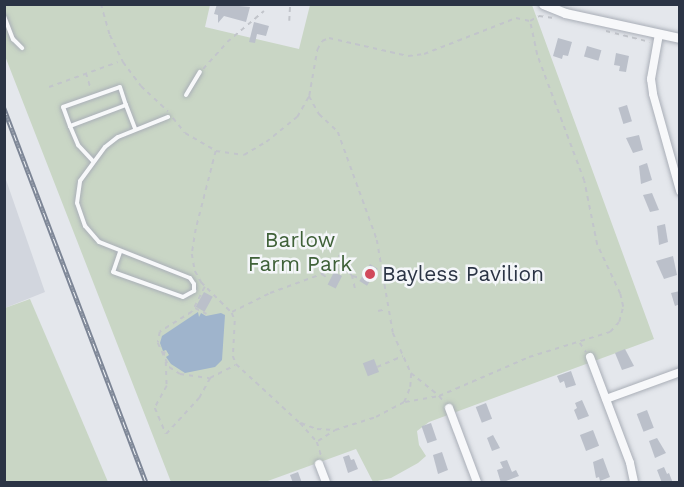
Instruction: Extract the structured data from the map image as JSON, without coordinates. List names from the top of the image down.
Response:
{
  "parks": ["Barlow Farm Park"],
  "places": ["Bayless Pavilion"]
}
